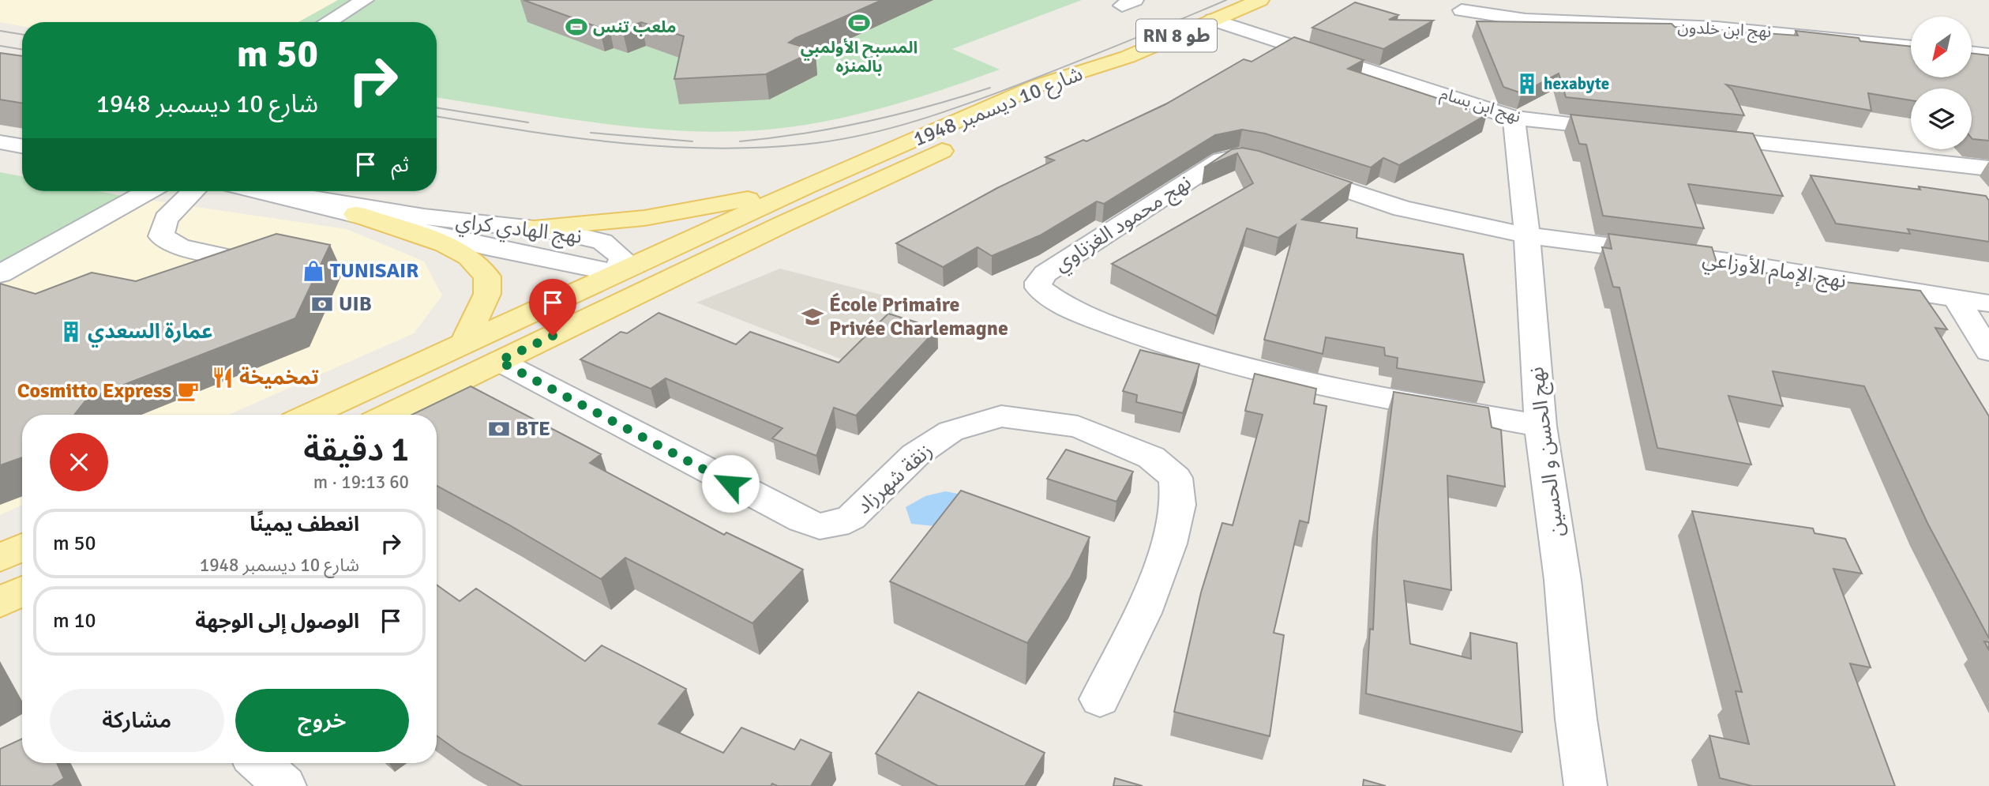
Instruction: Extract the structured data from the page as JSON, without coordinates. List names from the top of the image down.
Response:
{
  "streets": {
    "main road": ["RN 8 طو", "شارع 10 ديسمبر 1948"],
    "street": [
      "نهج ابن خلدون",
      "نهج ابن بسام",
      "نهج محمود الغزناوي",
      "نهج الهادي كراي",
      "نهج الإمام الأوزاعي",
      "نهج الحسن و الحسين",
      "زنقة شهرزاد"
    ]
  },
  "crossings": [
    ["RN 8 طو", "نهج ابن بسام"],
    ["RN 8 طو", "شارع 10 ديسمبر 1948"],
    ["نهج ابن بسام", "نهج الحسن و الحسين"],
    ["شارع 10 ديسمبر 1948", "نهج الهادي كراي"],
    ["شارع 10 ديسمبر 1948", "زنقة شهرزاد"],
    ["نهج محمود الغزناوي", "نهج الإمام الأوزاعي"],
    ["نهج محمود الغزناوي", "نهج الحسن و الحسين"],
    ["نهج الإمام الأوزاعي", "نهج الحسن و الحسين"]
  ],
  "places": {
    "sports": ["المسبح الأولمبي بالمنزه", "ملعب تنس"],
    "building": ["hexabyte", "عمارة السعدي"],
    "shop": ["TUNISAIR"],
    "bank": ["UIB", "BTE"],
    "school or university": ["École Primaire Privée Charlemagne"],
    "restaurant": ["تمخميخة"],
    "cafe": ["Cosmitto Express"]
  },
  "north": "bottom left",
  "page": {
    "turn": ["50 m", "شارع 10 ديسمبر 1948"],
    "then": "ثم",
    "heading": ["1 دقيقة", "60 m · 19:13"],
    "list": [
      {
        "name": "انعطف يمينًا",
        "note": "شارع 10 ديسمبر 1948",
        "value": "50 m"
      },
      {
        "name": "الوصول إلى الوجهة",
        "value": "10 m"
      }
    ],
    "buttons": ["خروج", "مشاركة"]
  }
}
